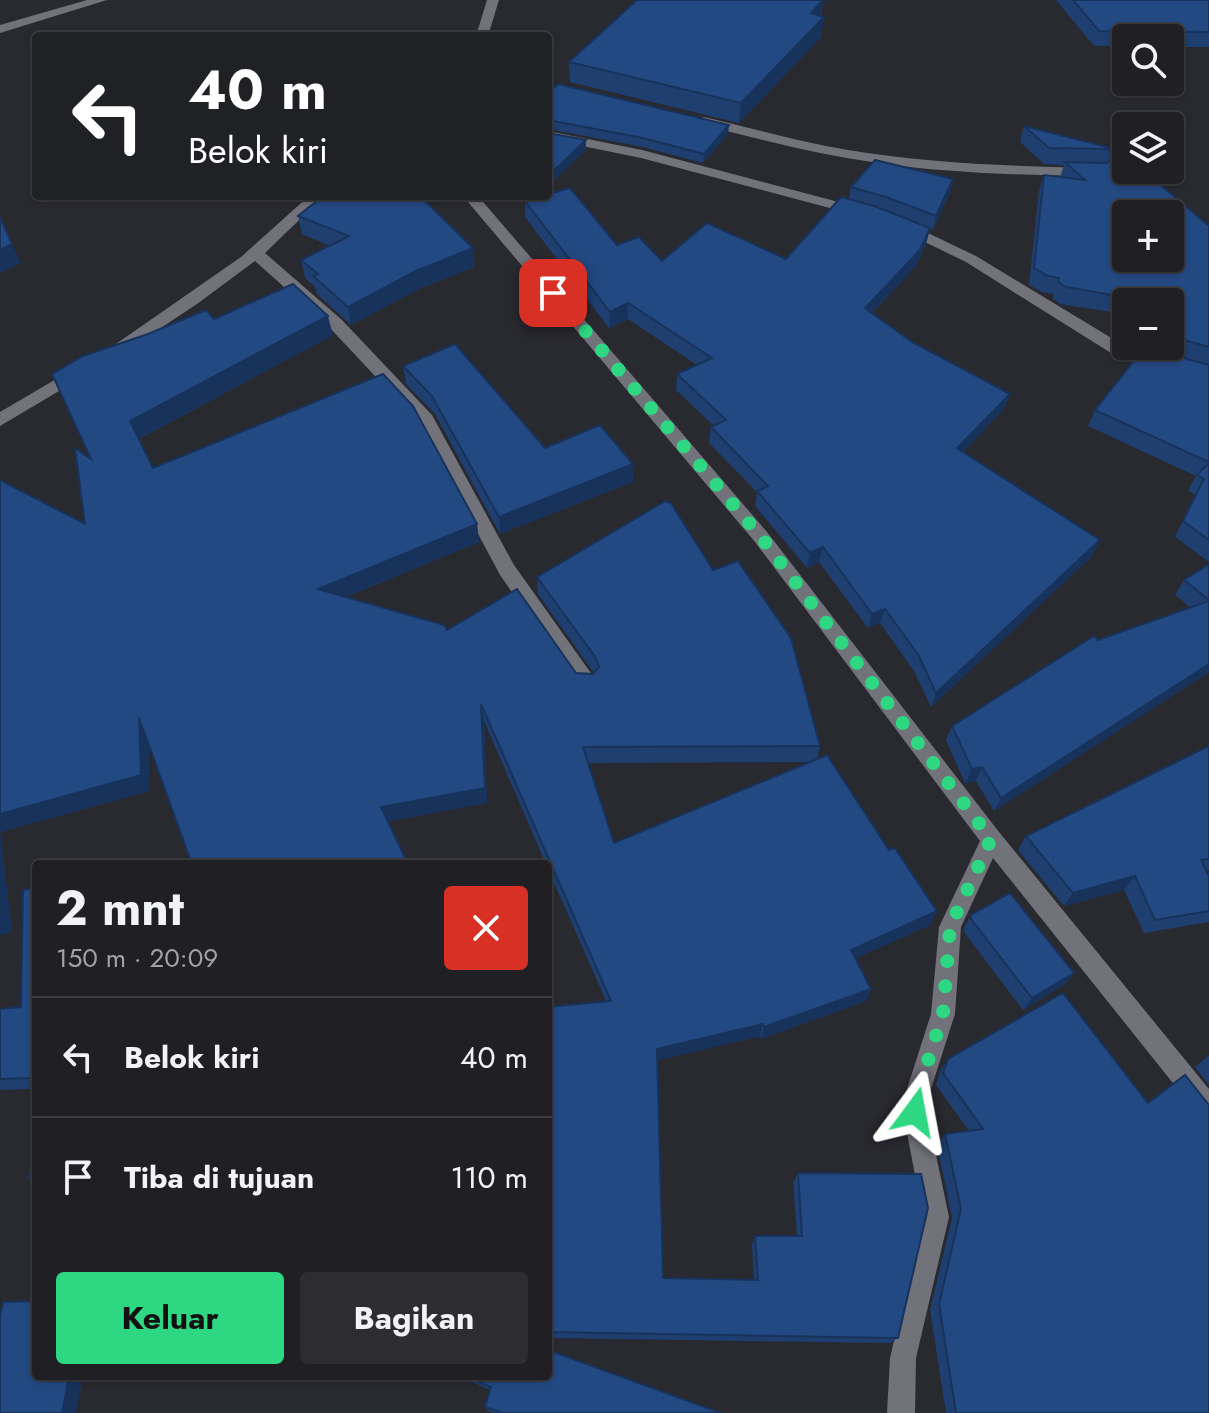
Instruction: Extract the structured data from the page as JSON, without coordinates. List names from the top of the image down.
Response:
{
  "page": {
    "map_buttons": ["+", "−"],
    "turn": ["40 m", "Belok kiri"],
    "heading": ["2 mnt", "150 m · 20:09"],
    "list": [
      {
        "name": "Belok kiri",
        "value": "40 m"
      },
      {
        "name": "Tiba di tujuan",
        "value": "110 m"
      }
    ],
    "buttons": ["Keluar", "Bagikan"]
  }
}
